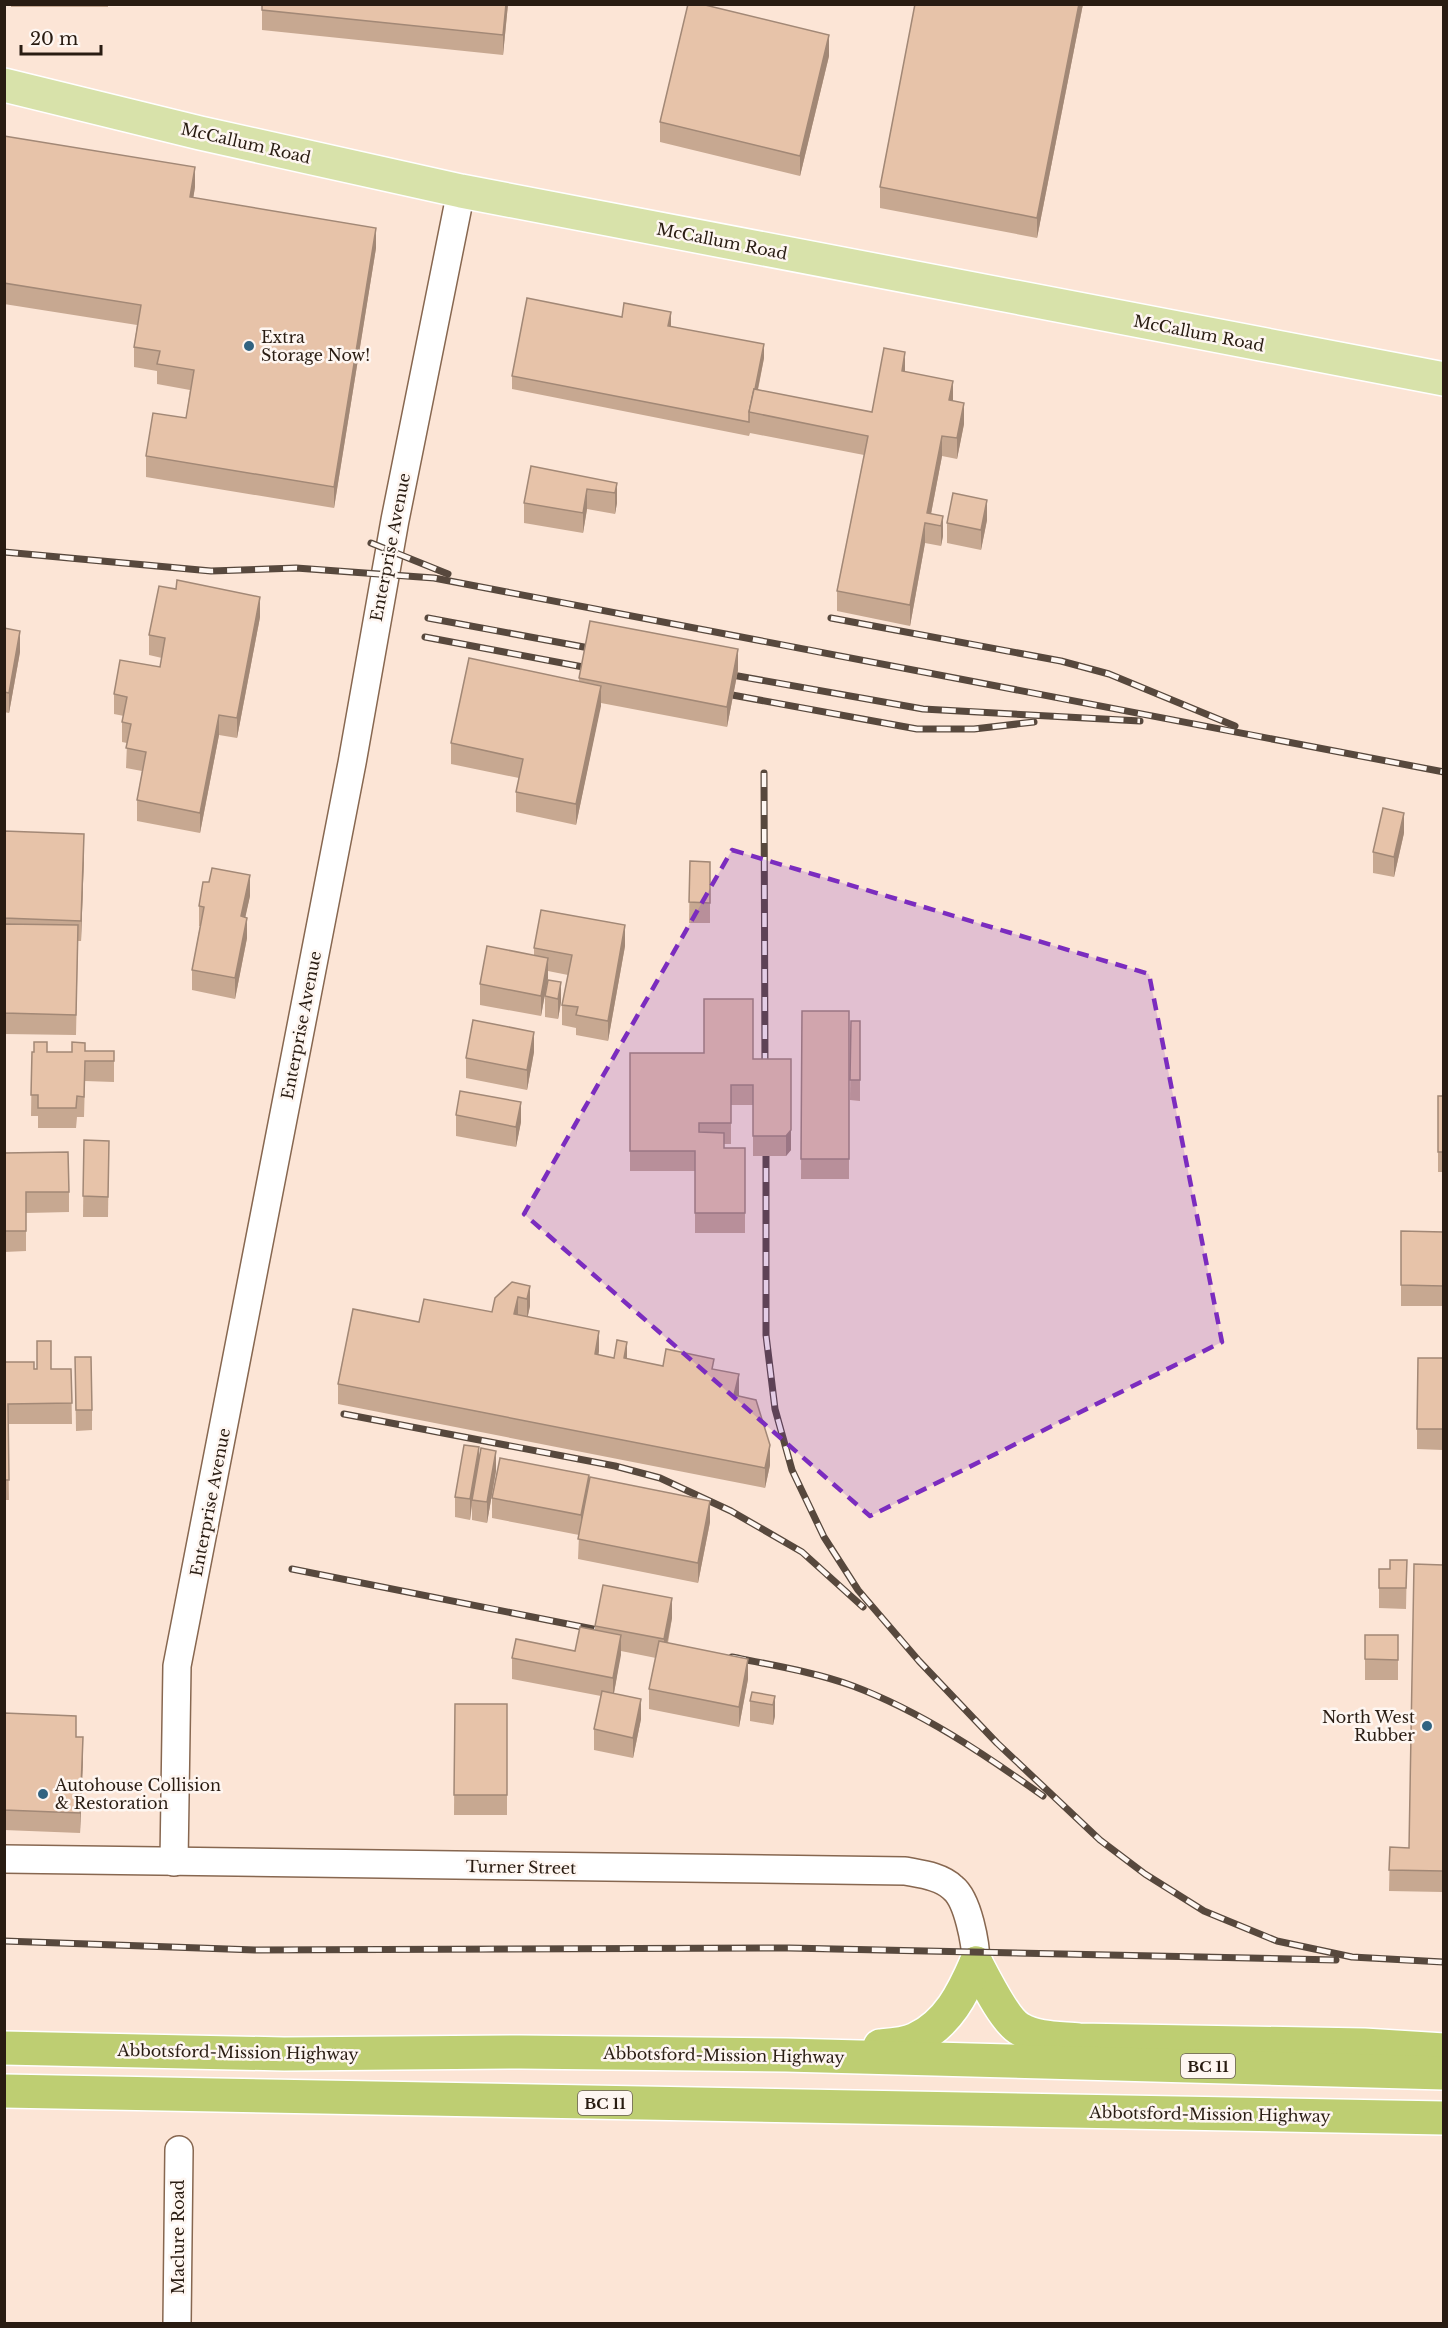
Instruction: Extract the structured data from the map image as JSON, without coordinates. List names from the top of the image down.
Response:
{
  "streets": {
    "highway": ["Abbotsford-Mission Highway", "BC 11"],
    "main road": ["McCallum Road"],
    "street": ["Enterprise Avenue", "Turner Street", "Maclure Road"]
  },
  "crossings": [
    ["McCallum Road", "Enterprise Avenue"],
    ["Enterprise Avenue", "Turner Street"]
  ],
  "places": ["Extra Storage Now!", "North West Rubber", "Autohouse Collision & Restoration"],
  "scale_bar": "20 m"
}
